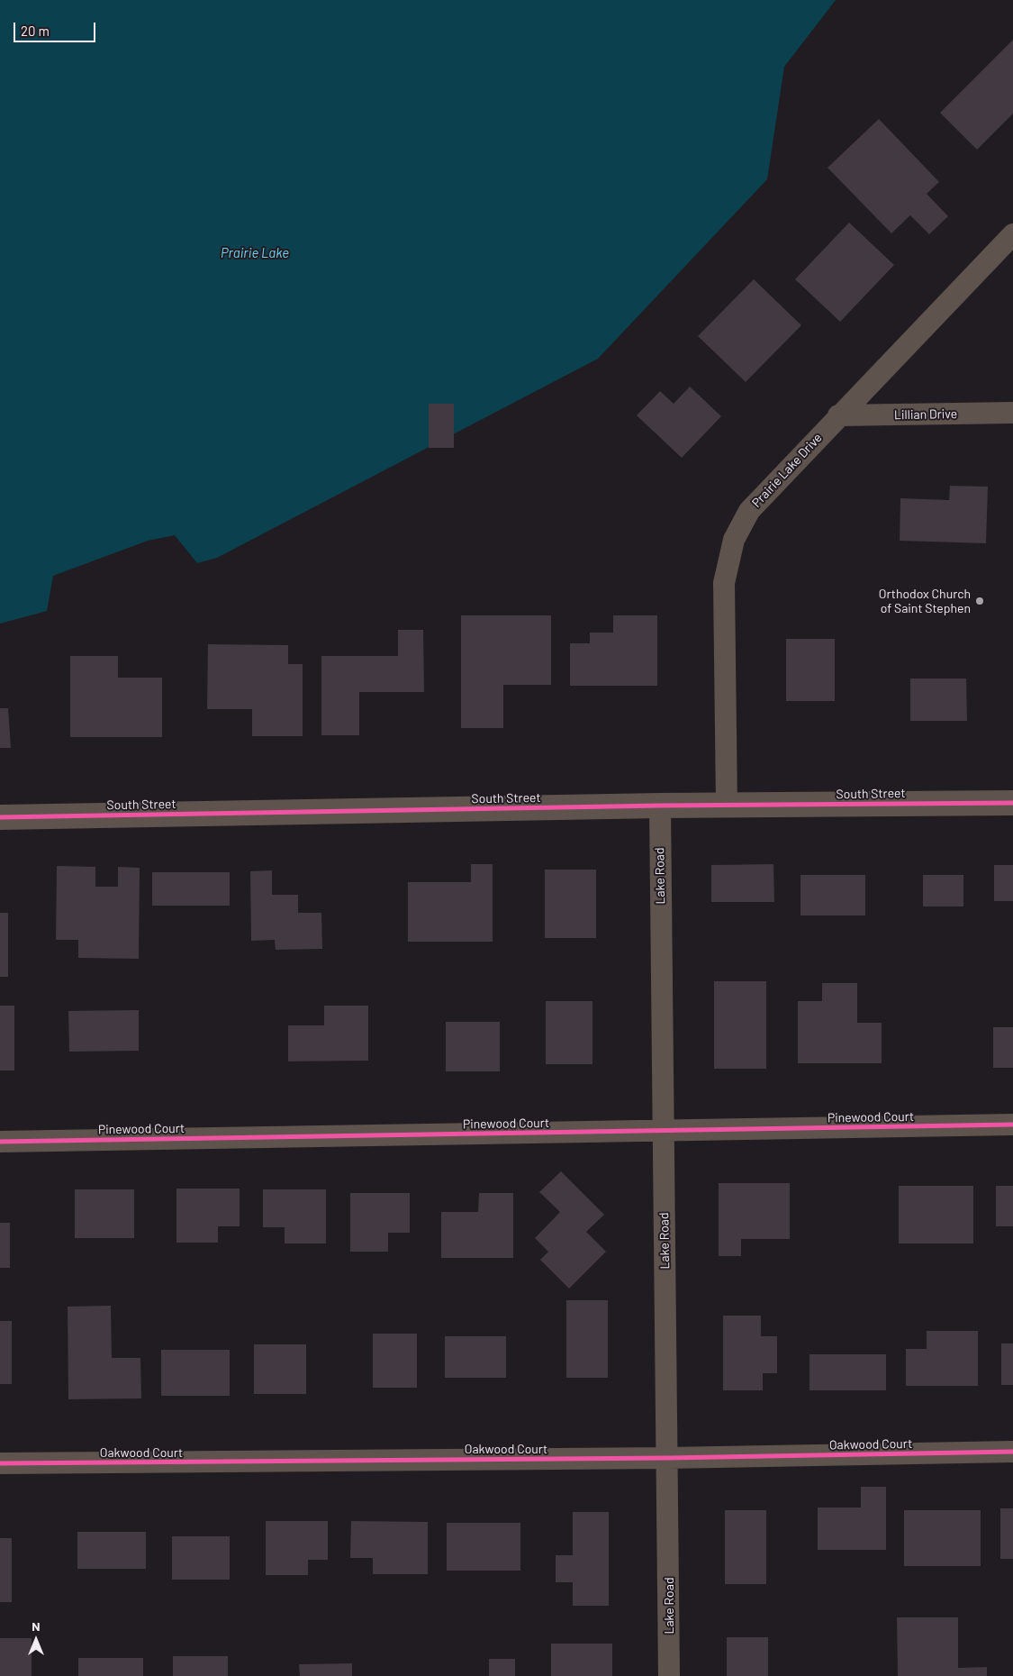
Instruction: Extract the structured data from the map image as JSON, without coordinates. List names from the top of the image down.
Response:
{
  "streets": {
    "street": [
      "Lillian Drive",
      "Prairie Lake Drive",
      "South Street",
      "Lake Road",
      "Pinewood Court",
      "Oakwood Court"
    ]
  },
  "crossings": [
    ["Lillian Drive", "Prairie Lake Drive"],
    ["Prairie Lake Drive", "South Street"],
    ["South Street", "Lake Road"],
    ["Lake Road", "Pinewood Court"],
    ["Lake Road", "Oakwood Court"]
  ],
  "water": ["Prairie Lake"],
  "places": ["Orthodox Church of Saint Stephen"],
  "scale_bar": "20 m",
  "north": "top"
}
